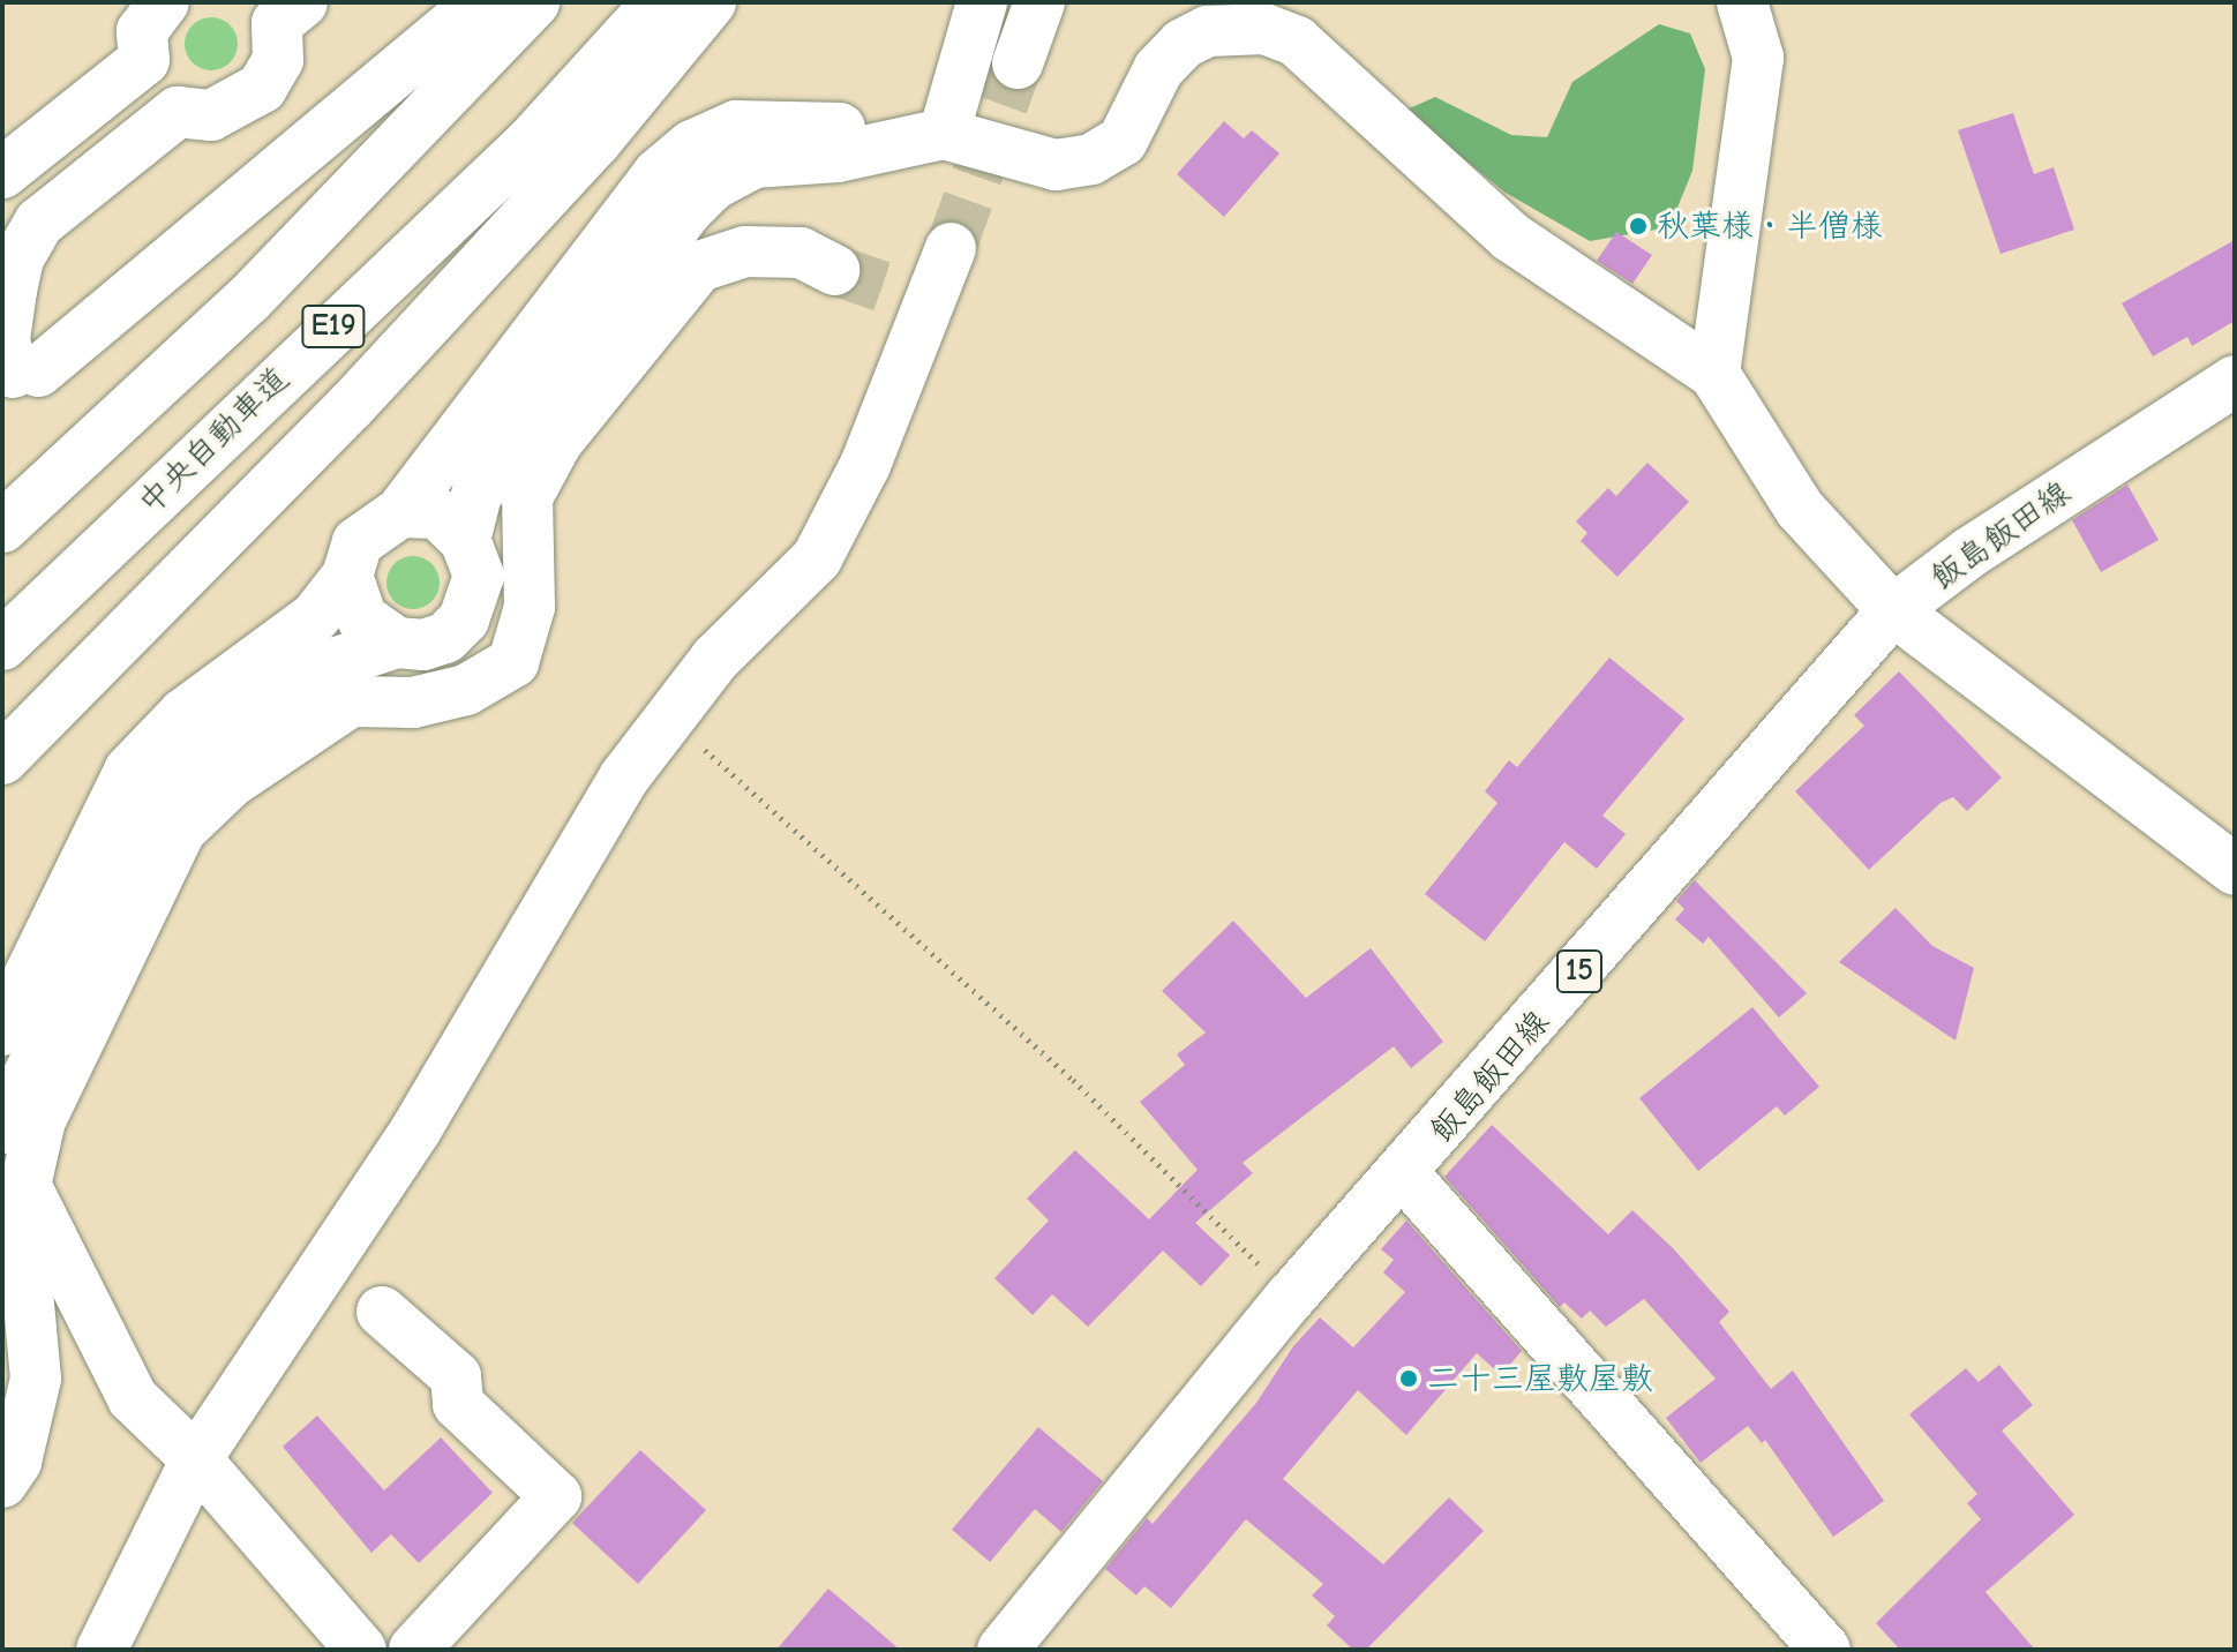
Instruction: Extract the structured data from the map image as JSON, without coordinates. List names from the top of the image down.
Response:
{
  "streets": {
    "main road": [
      "E19",
      "中央自動車道",
      "飯島飯田線",
      "15"
    ]
  },
  "places": ["秋葉様・半僧様", "二十三屋敷屋敷"]
}
